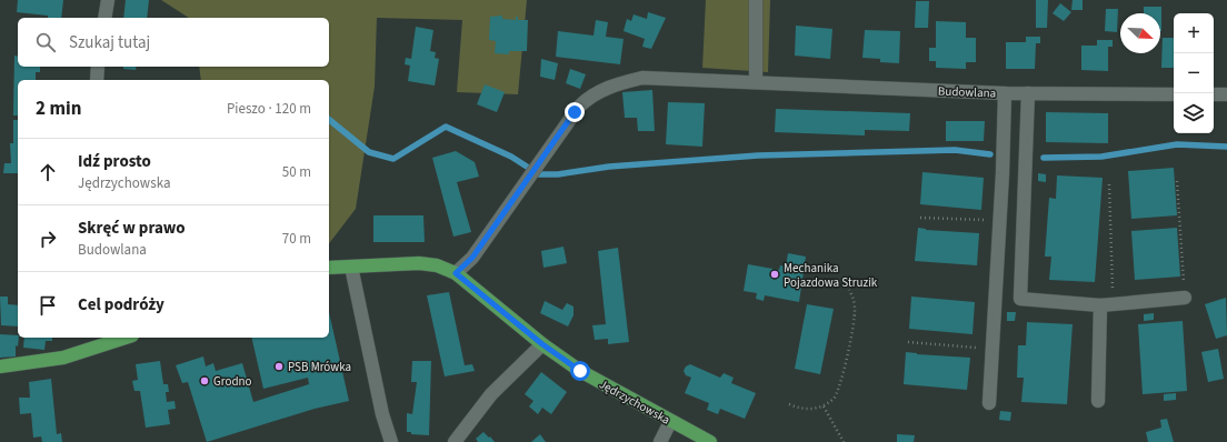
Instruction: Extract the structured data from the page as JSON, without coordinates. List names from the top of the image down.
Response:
{
  "streets": {
    "main road": ["Jędrzychowska"],
    "street": ["Budowlana"]
  },
  "crossings": [
    ["Budowlana", "Jędrzychowska"]
  ],
  "places": ["Mechanika Pojazdowa Struzik", "PSB Mrówka", "Grodno"],
  "north": "bottom right",
  "page": {
    "map_buttons": ["+", "−"],
    "search": "Szukaj tutaj",
    "heading": ["2 min", "Pieszo · 120 m"],
    "list": [
      ["Idź prosto", "Jędrzychowska", "50 m"],
      ["Skręć w prawo", "Budowlana", "70 m"],
      "Cel podróży"
    ]
  }
}
